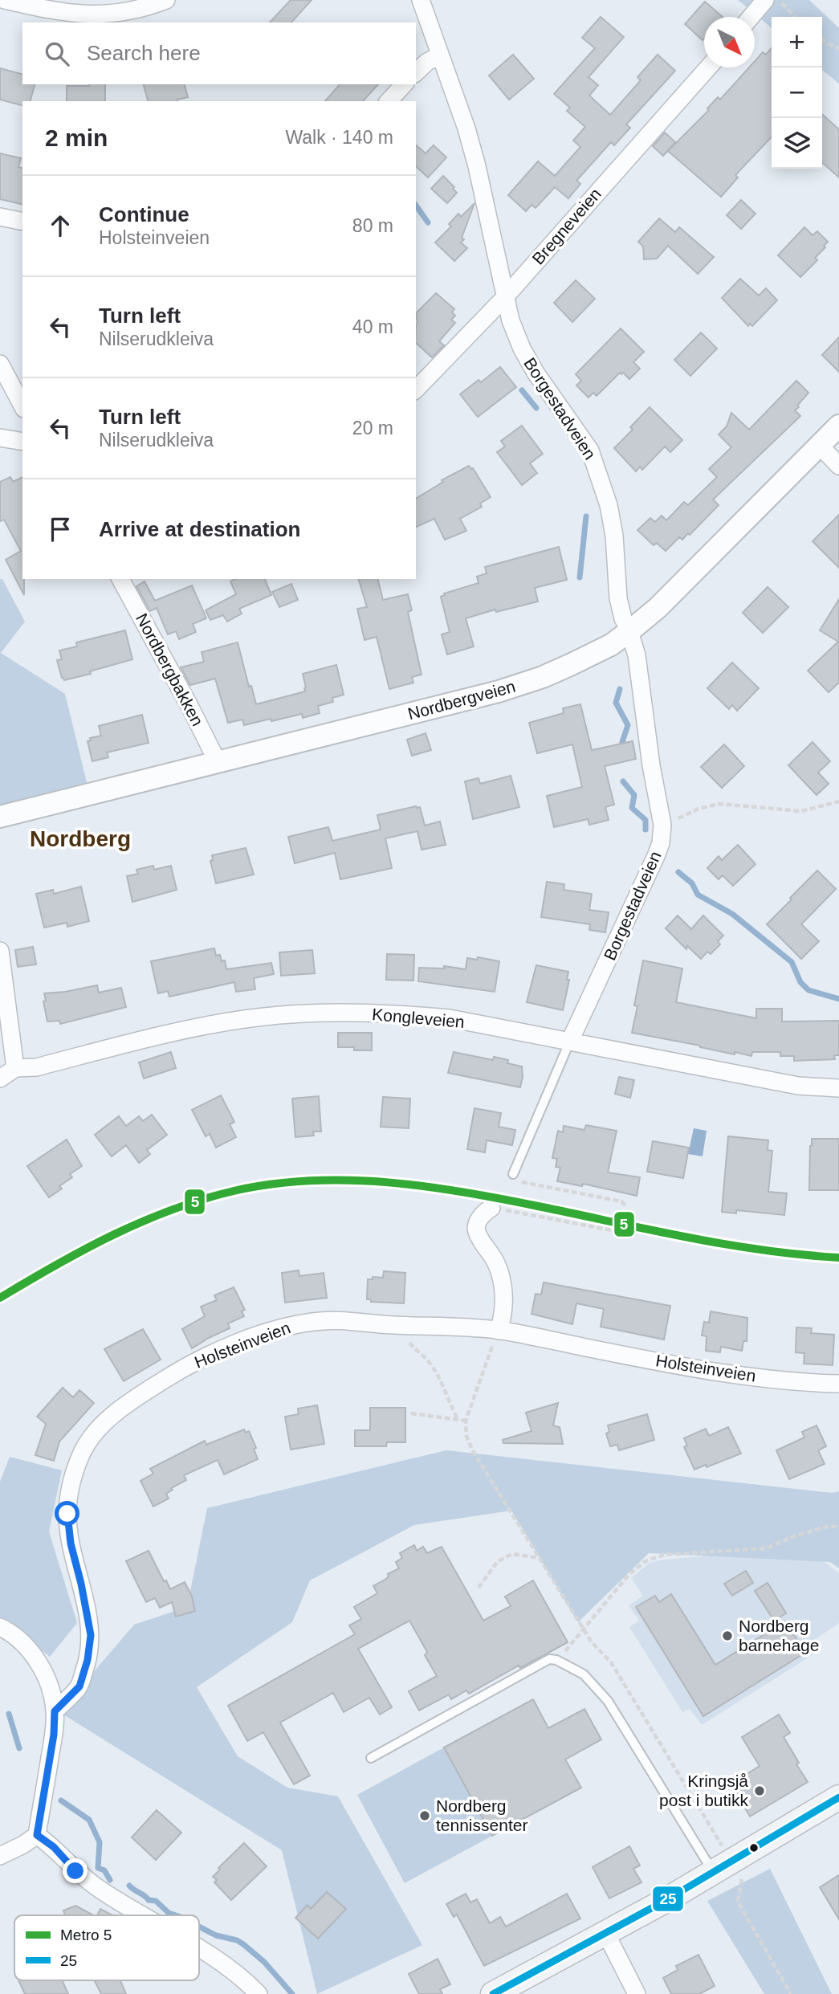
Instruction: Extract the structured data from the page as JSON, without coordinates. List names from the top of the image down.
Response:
{
  "streets": {
    "street": [
      "Bregneveien",
      "Borgestadveien",
      "Nordbergbakken",
      "Nordbergveien",
      "Kongleveien",
      "Holsteinveien"
    ]
  },
  "crossings": [
    ["Bregneveien", "Borgestadveien"],
    ["Borgestadveien", "Nordbergveien"],
    ["Borgestadveien", "Kongleveien"],
    ["Nordbergbakken", "Nordbergveien"]
  ],
  "districts": ["Nordberg"],
  "places": ["Nordberg barnehage", "Kringsjå post i butikk", "Nordberg tennissenter"],
  "lines": ["metro line 5", "transit line 25"],
  "legend": ["Metro 5", "25"],
  "north": "bottom right",
  "page": {
    "map_buttons": ["+", "−"],
    "search": "Search here",
    "heading": ["2 min", "Walk · 140 m"],
    "list": [
      ["Continue", "Holsteinveien", "80 m"],
      ["Turn left", "Nilserudkleiva", "40 m"],
      ["Turn left", "Nilserudkleiva", "20 m"],
      "Arrive at destination"
    ]
  }
}
